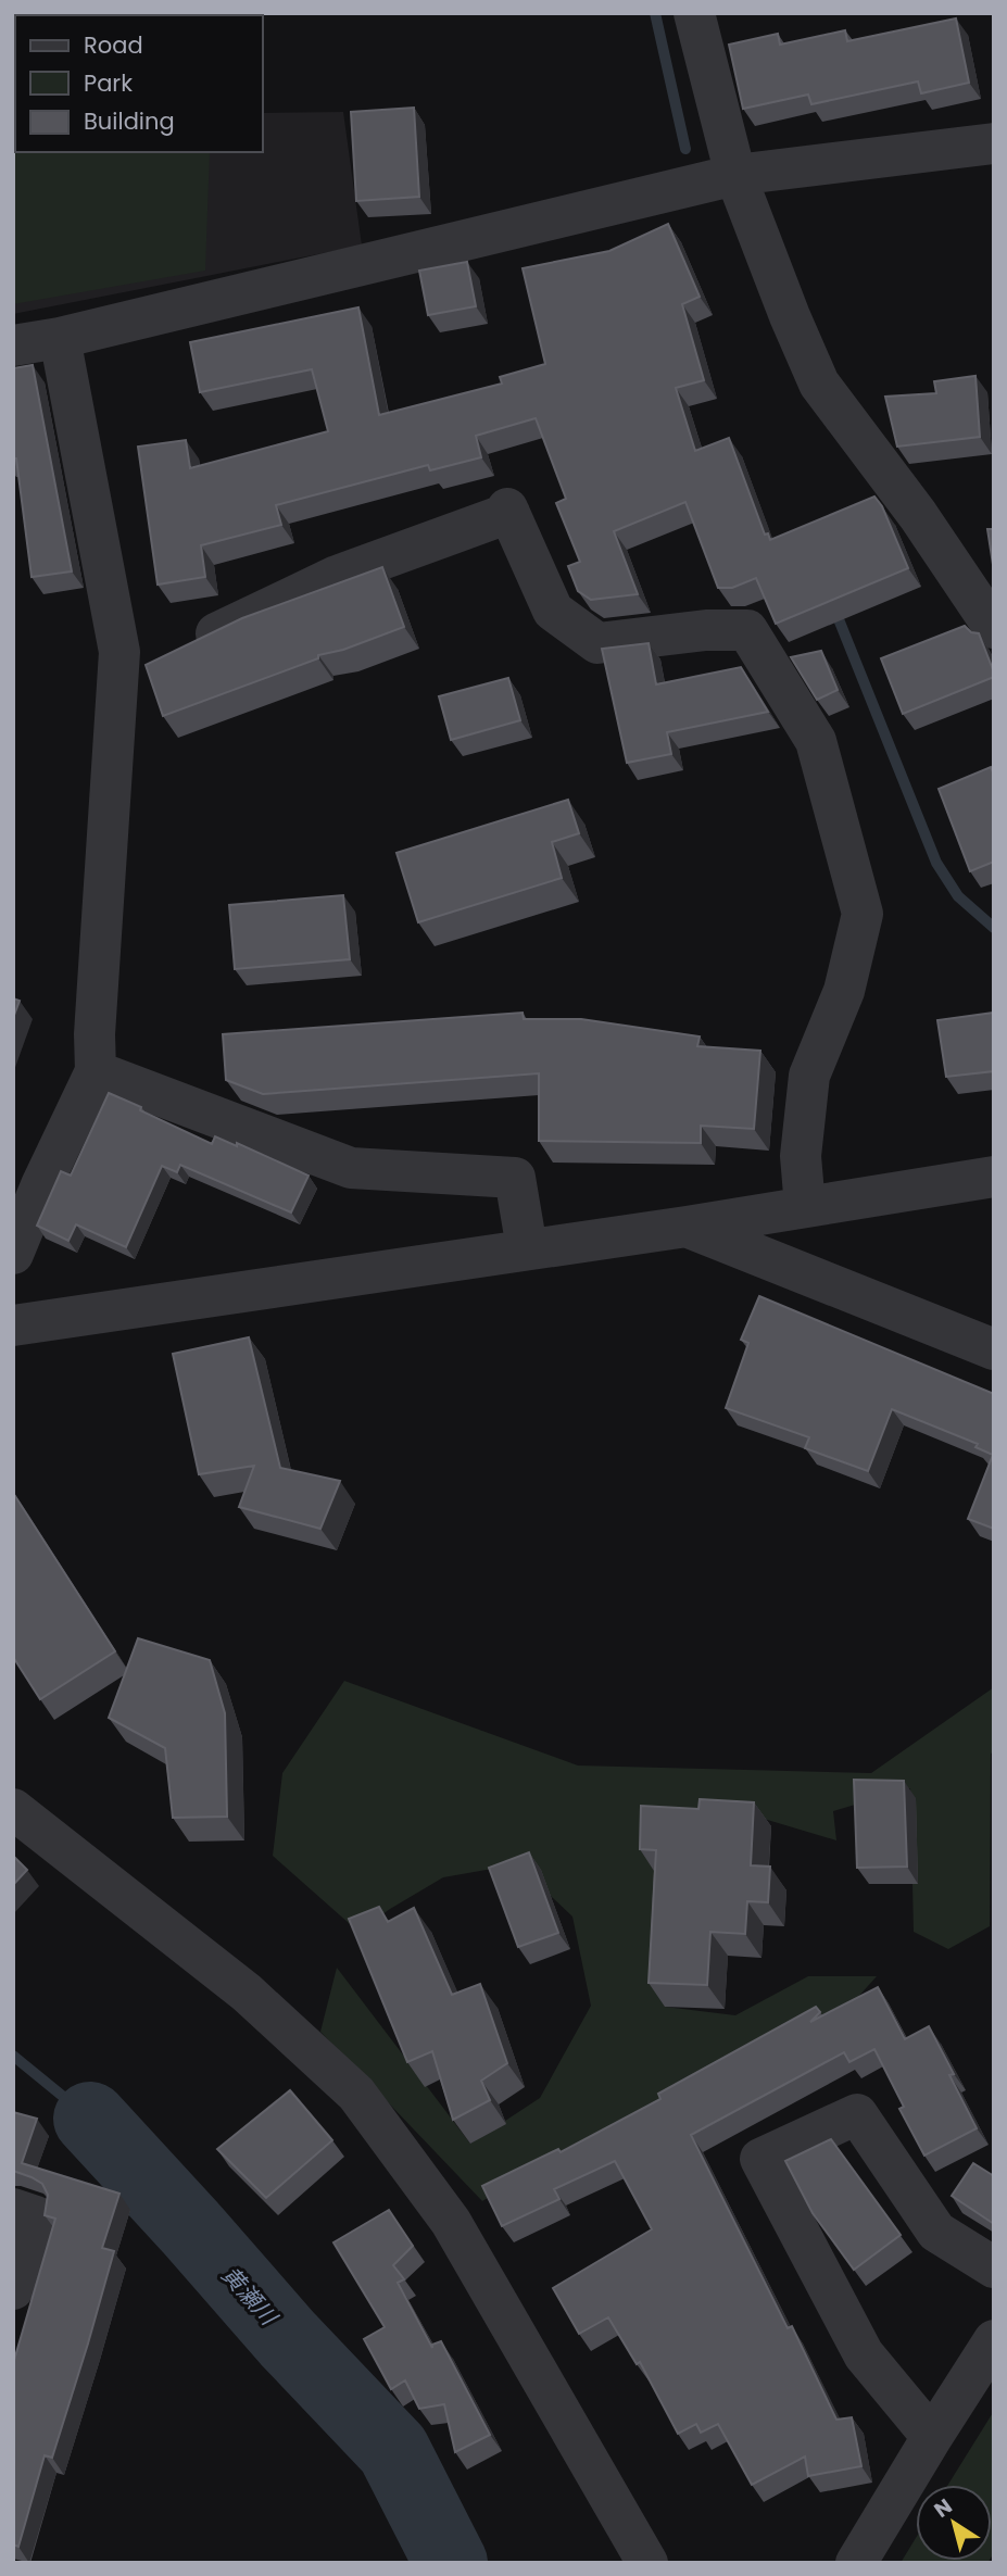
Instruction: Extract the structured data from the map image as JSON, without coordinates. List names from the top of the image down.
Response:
{
  "water": ["黄瀬川"],
  "legend": ["Road", "Park", "Building"],
  "north": "top left"
}
